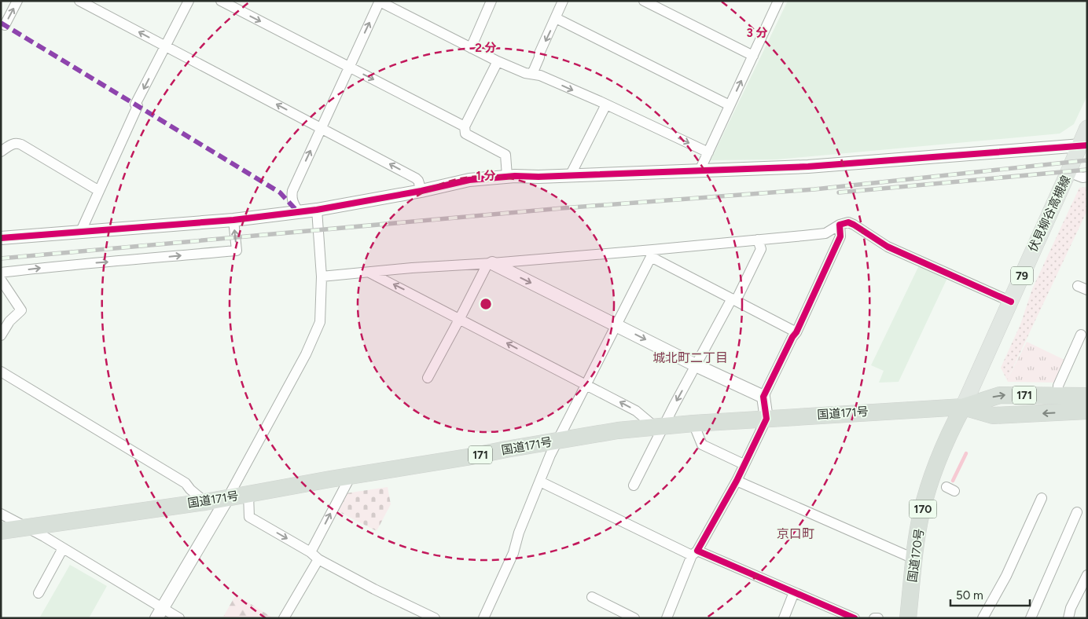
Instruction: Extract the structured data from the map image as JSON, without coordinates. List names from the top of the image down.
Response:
{
  "streets": {
    "highway": [
      "171",
      "国道171号",
      "170",
      "国道170号"
    ],
    "main road": ["伏見柳谷高槻線", "79"]
  },
  "crossings": [
    ["伏見柳谷高槻線", "国道171号"],
    ["伏見柳谷高槻線", "国道170号"],
    ["国道171号", "国道170号"]
  ],
  "districts": ["城北町二丁目", "京口町"],
  "scale_bar": "50 m",
  "rings": ["3 分", "2 分", "1 分"]
}
